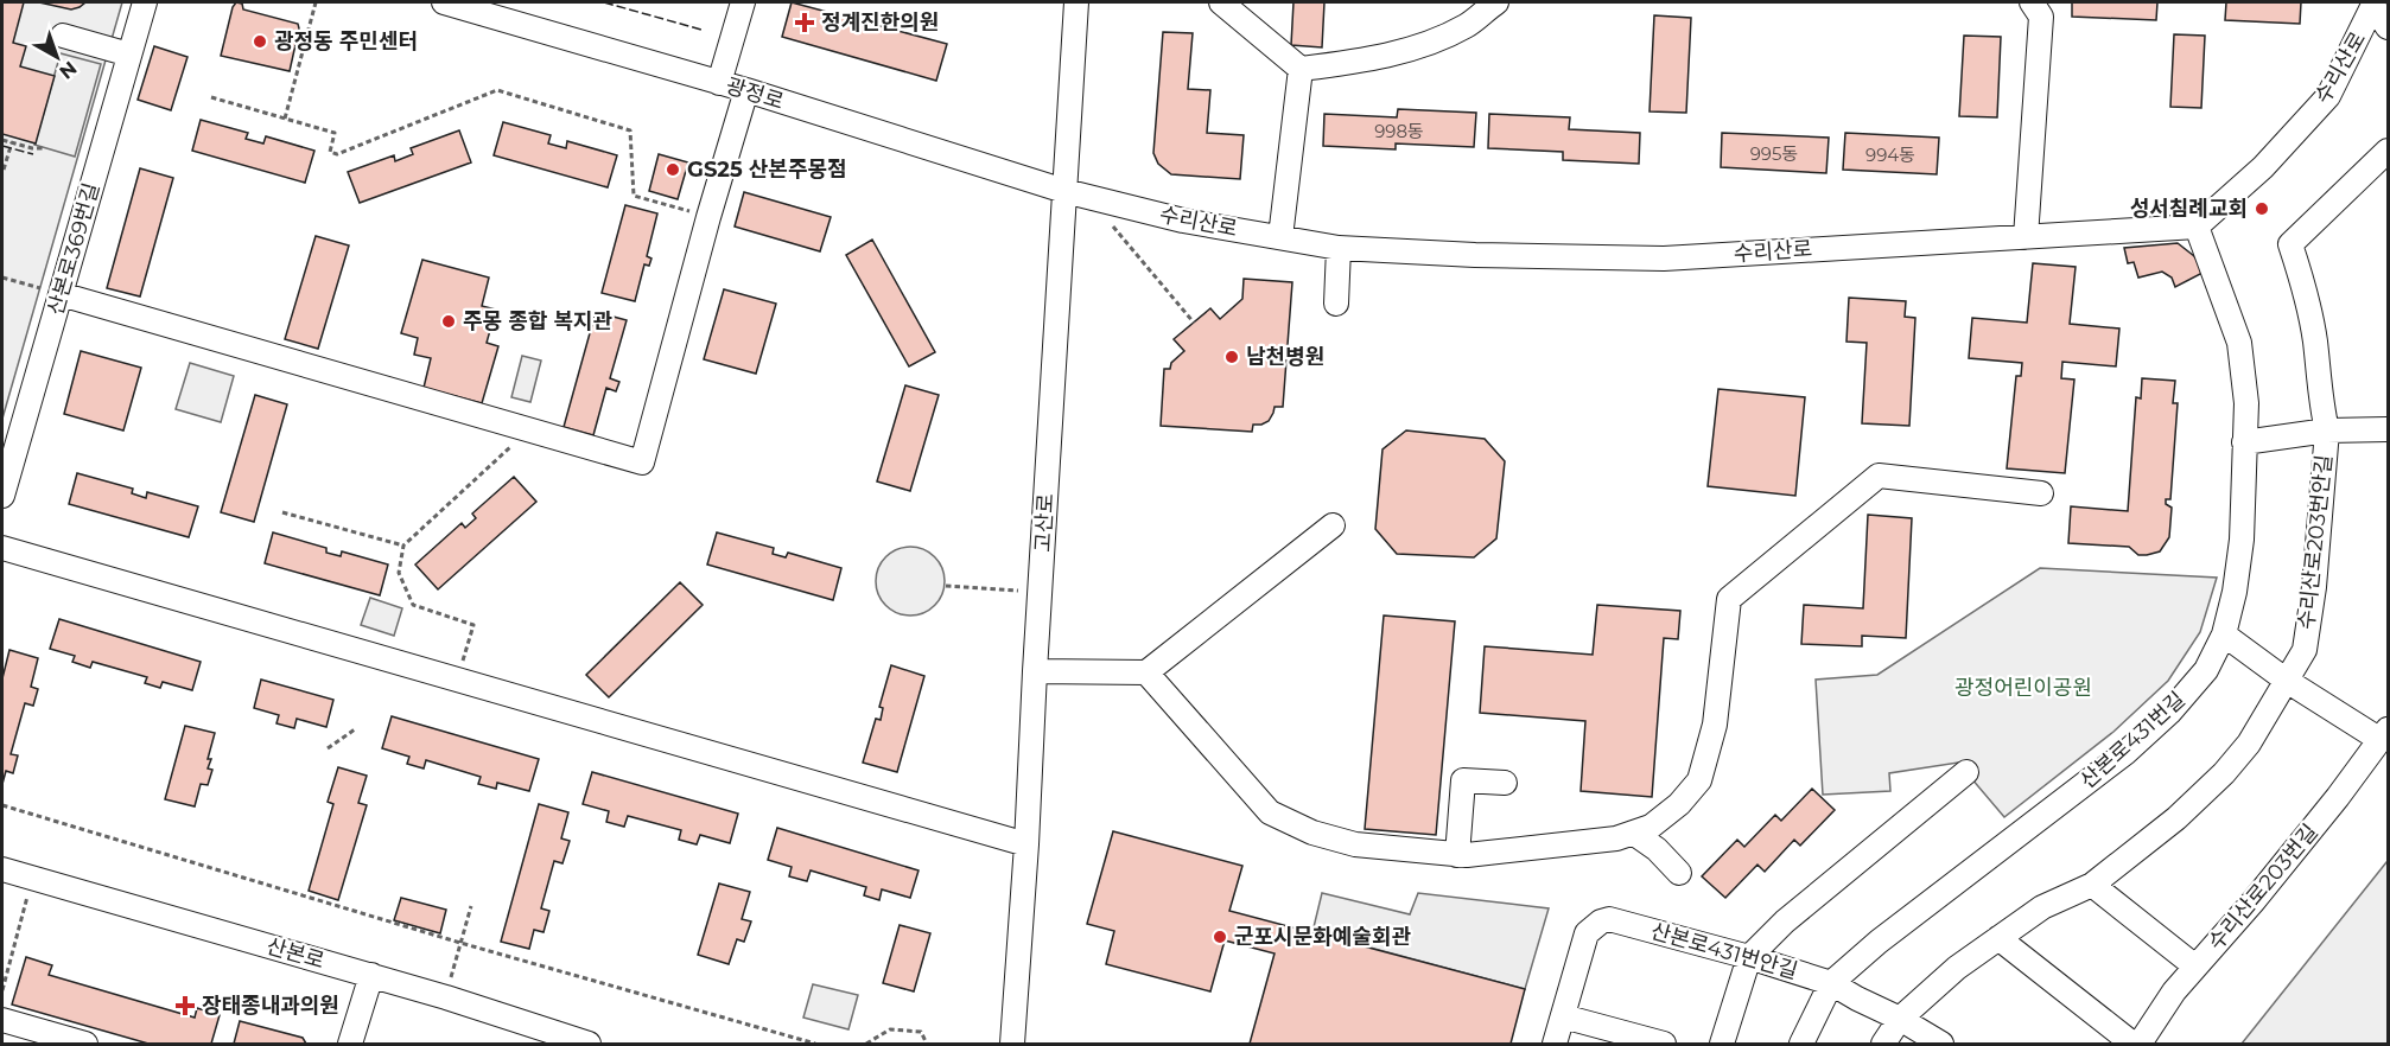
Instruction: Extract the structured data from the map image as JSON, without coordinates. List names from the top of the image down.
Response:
{
  "streets": {
    "street": [
      "수리산로",
      "광정로",
      "산본로369번길",
      "고산로",
      "수리산로203번안길",
      "산본로431번길",
      "수리산로203번길",
      "산본로431번안길",
      "산본로"
    ]
  },
  "crossings": [
    ["수리산로", "광정로"],
    ["수리산로", "고산로"],
    ["수리산로", "산본로431번길"],
    ["광정로", "고산로"],
    ["산본로431번길", "산본로431번안길"]
  ],
  "parks": ["광정어린이공원"],
  "places": {
    "health": ["정계진한의원", "장태종내과의원"],
    "other": [
      "광정동 주민센터",
      "GS25 산본주몽점",
      "성서침례교회",
      "주몽 종합 복지관",
      "남천병원",
      "군포시문화예술회관"
    ]
  },
  "house_numbers": ["998동", "995동", "994동"],
  "north": "bottom right"
}
